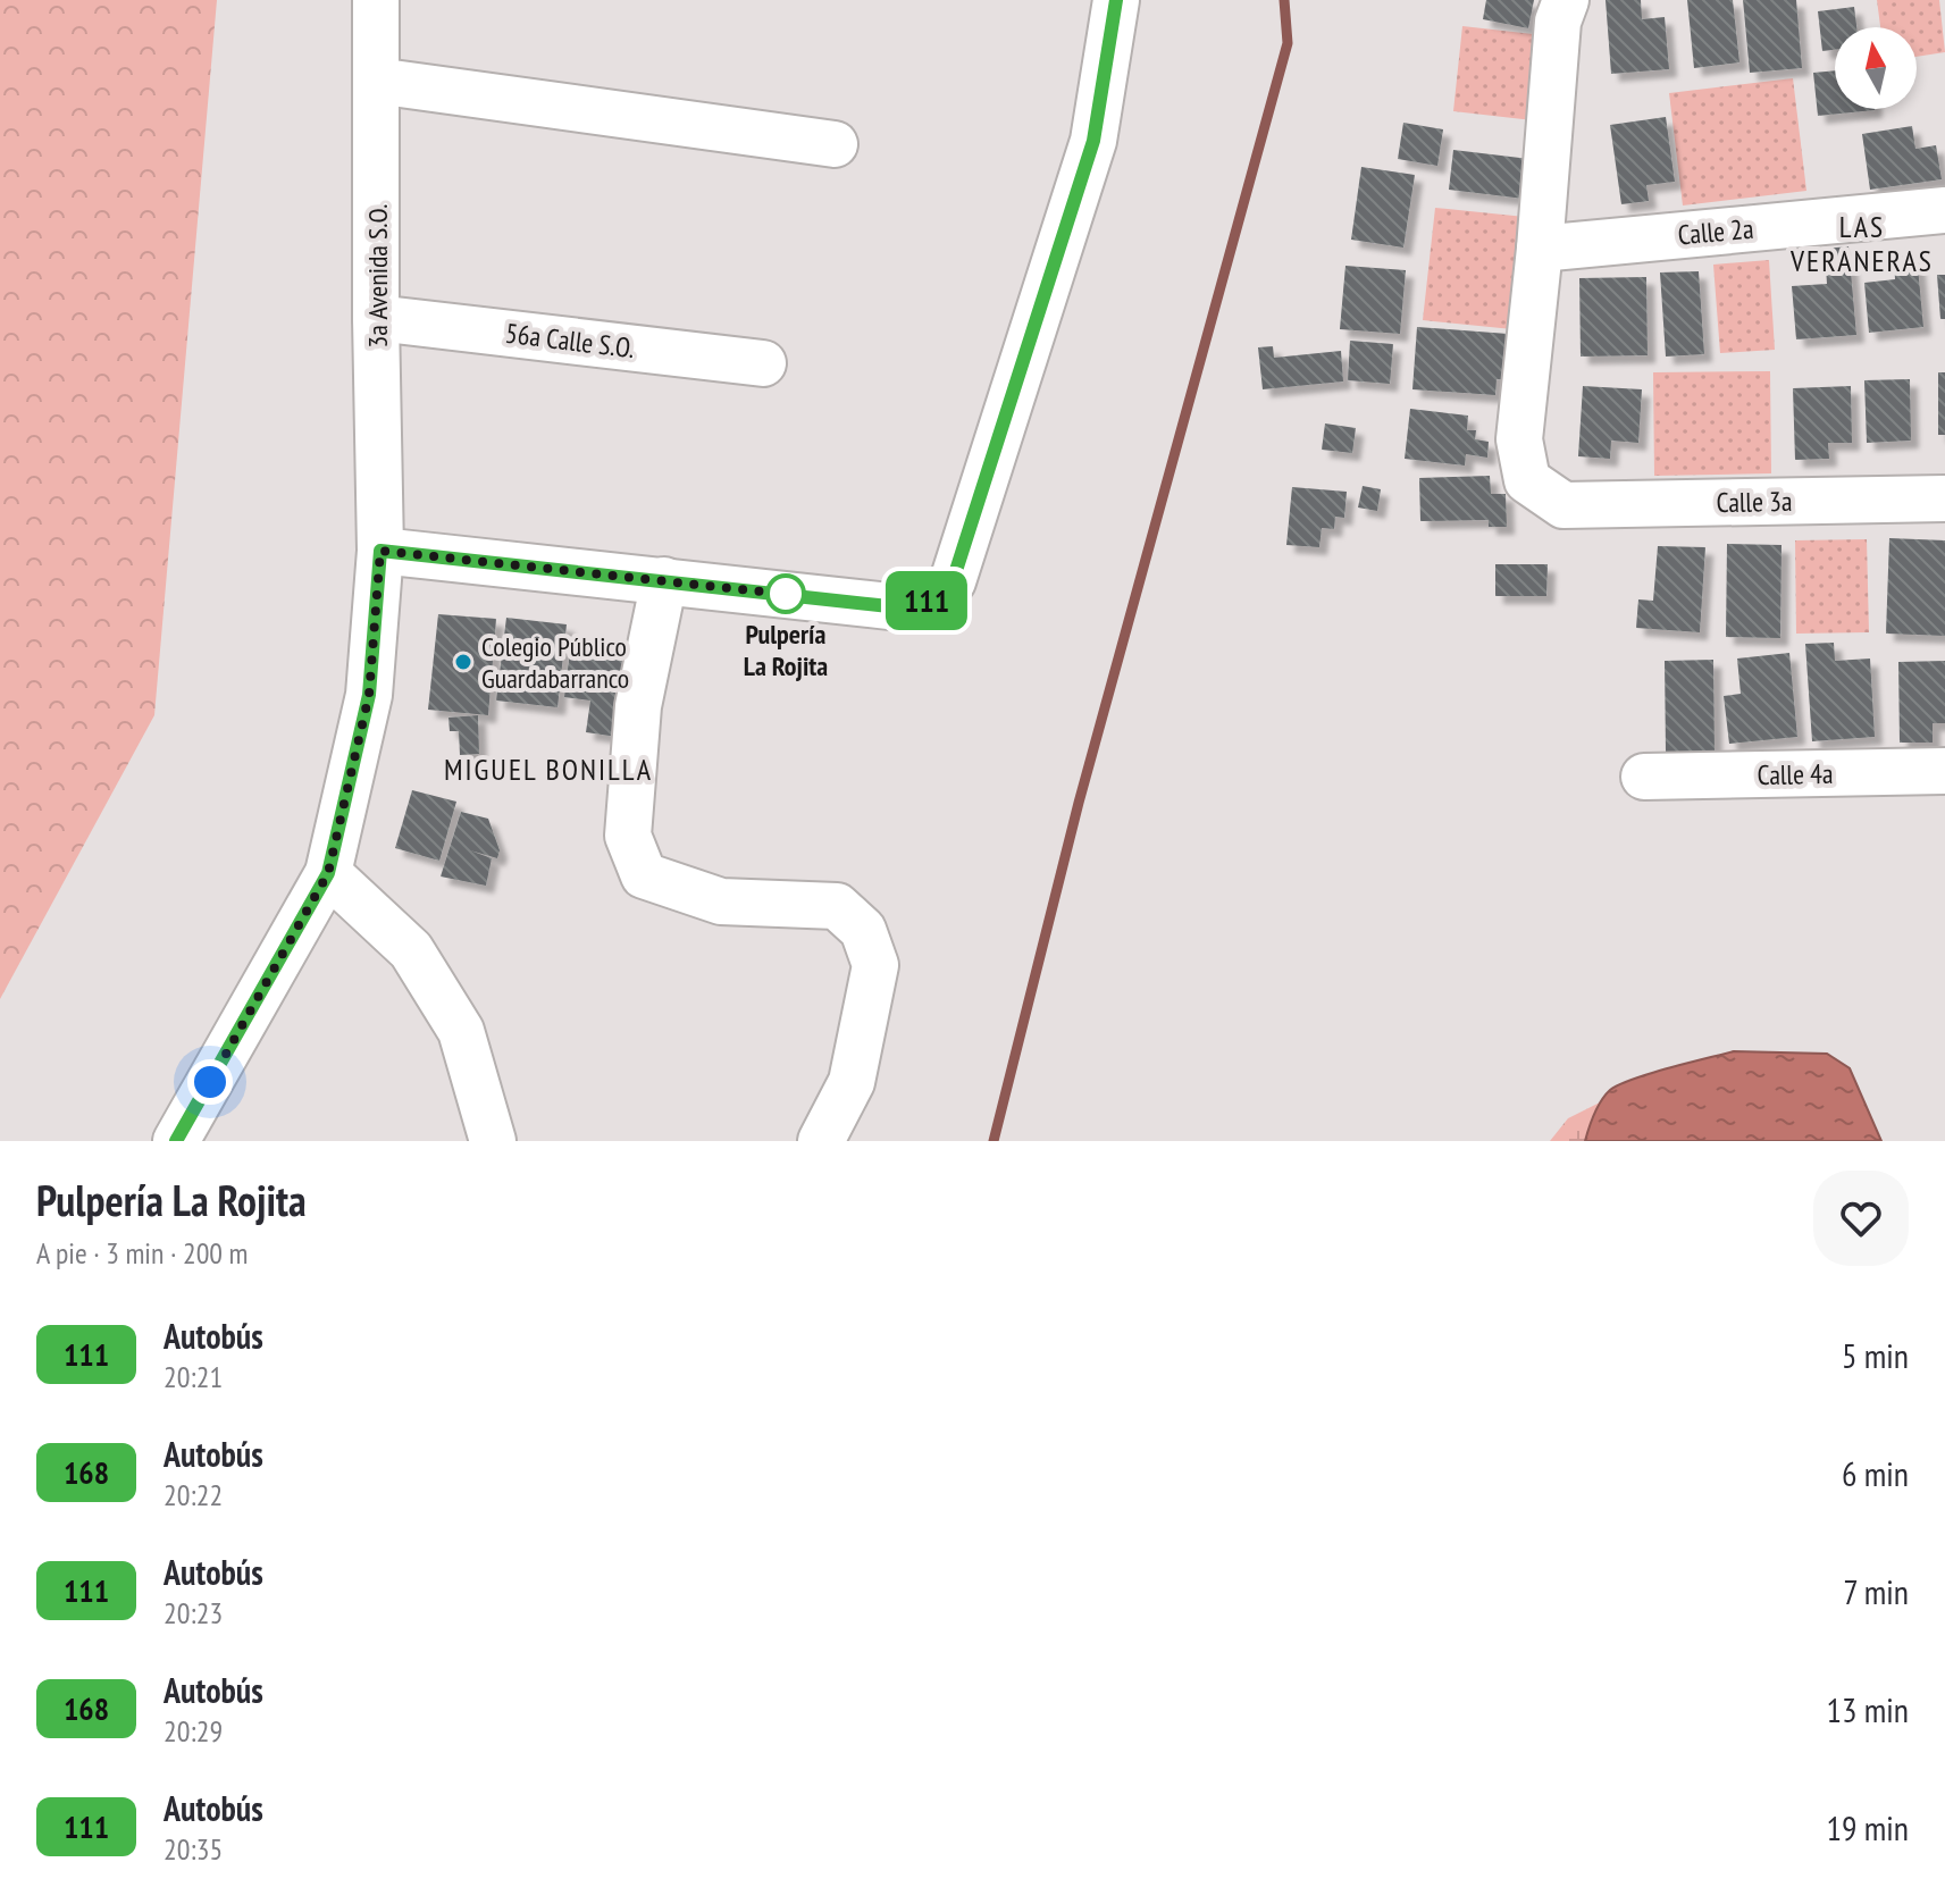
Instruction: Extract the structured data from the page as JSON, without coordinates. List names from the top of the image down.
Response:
{
  "streets": {
    "street": [
      "Calle 2a",
      "3a Avenida S.O.",
      "56a Calle S.O.",
      "Calle 3a",
      "Calle 4a"
    ]
  },
  "crossings": [
    ["Calle 2a", "Calle 3a"],
    ["3a Avenida S.O.", "56a Calle S.O."]
  ],
  "districts": ["LAS VERANERAS", "MIGUEL BONILLA"],
  "places": ["Pulpería La Rojita", "Colegio Público Guardabarranco"],
  "lines": ["bus line 111"],
  "north": "top",
  "page": {
    "on_map": "111",
    "heading": ["Pulpería La Rojita", "A pie · 3 min · 200 m"],
    "list": [
      {
        "mark": "111",
        "name": "Autobús",
        "note": "20:21",
        "value": "5 min"
      },
      {
        "mark": "168",
        "name": "Autobús",
        "note": "20:22",
        "value": "6 min"
      },
      {
        "mark": "111",
        "name": "Autobús",
        "note": "20:23",
        "value": "7 min"
      },
      {
        "mark": "168",
        "name": "Autobús",
        "note": "20:29",
        "value": "13 min"
      },
      {
        "mark": "111",
        "name": "Autobús",
        "note": "20:35",
        "value": "19 min"
      }
    ]
  }
}
